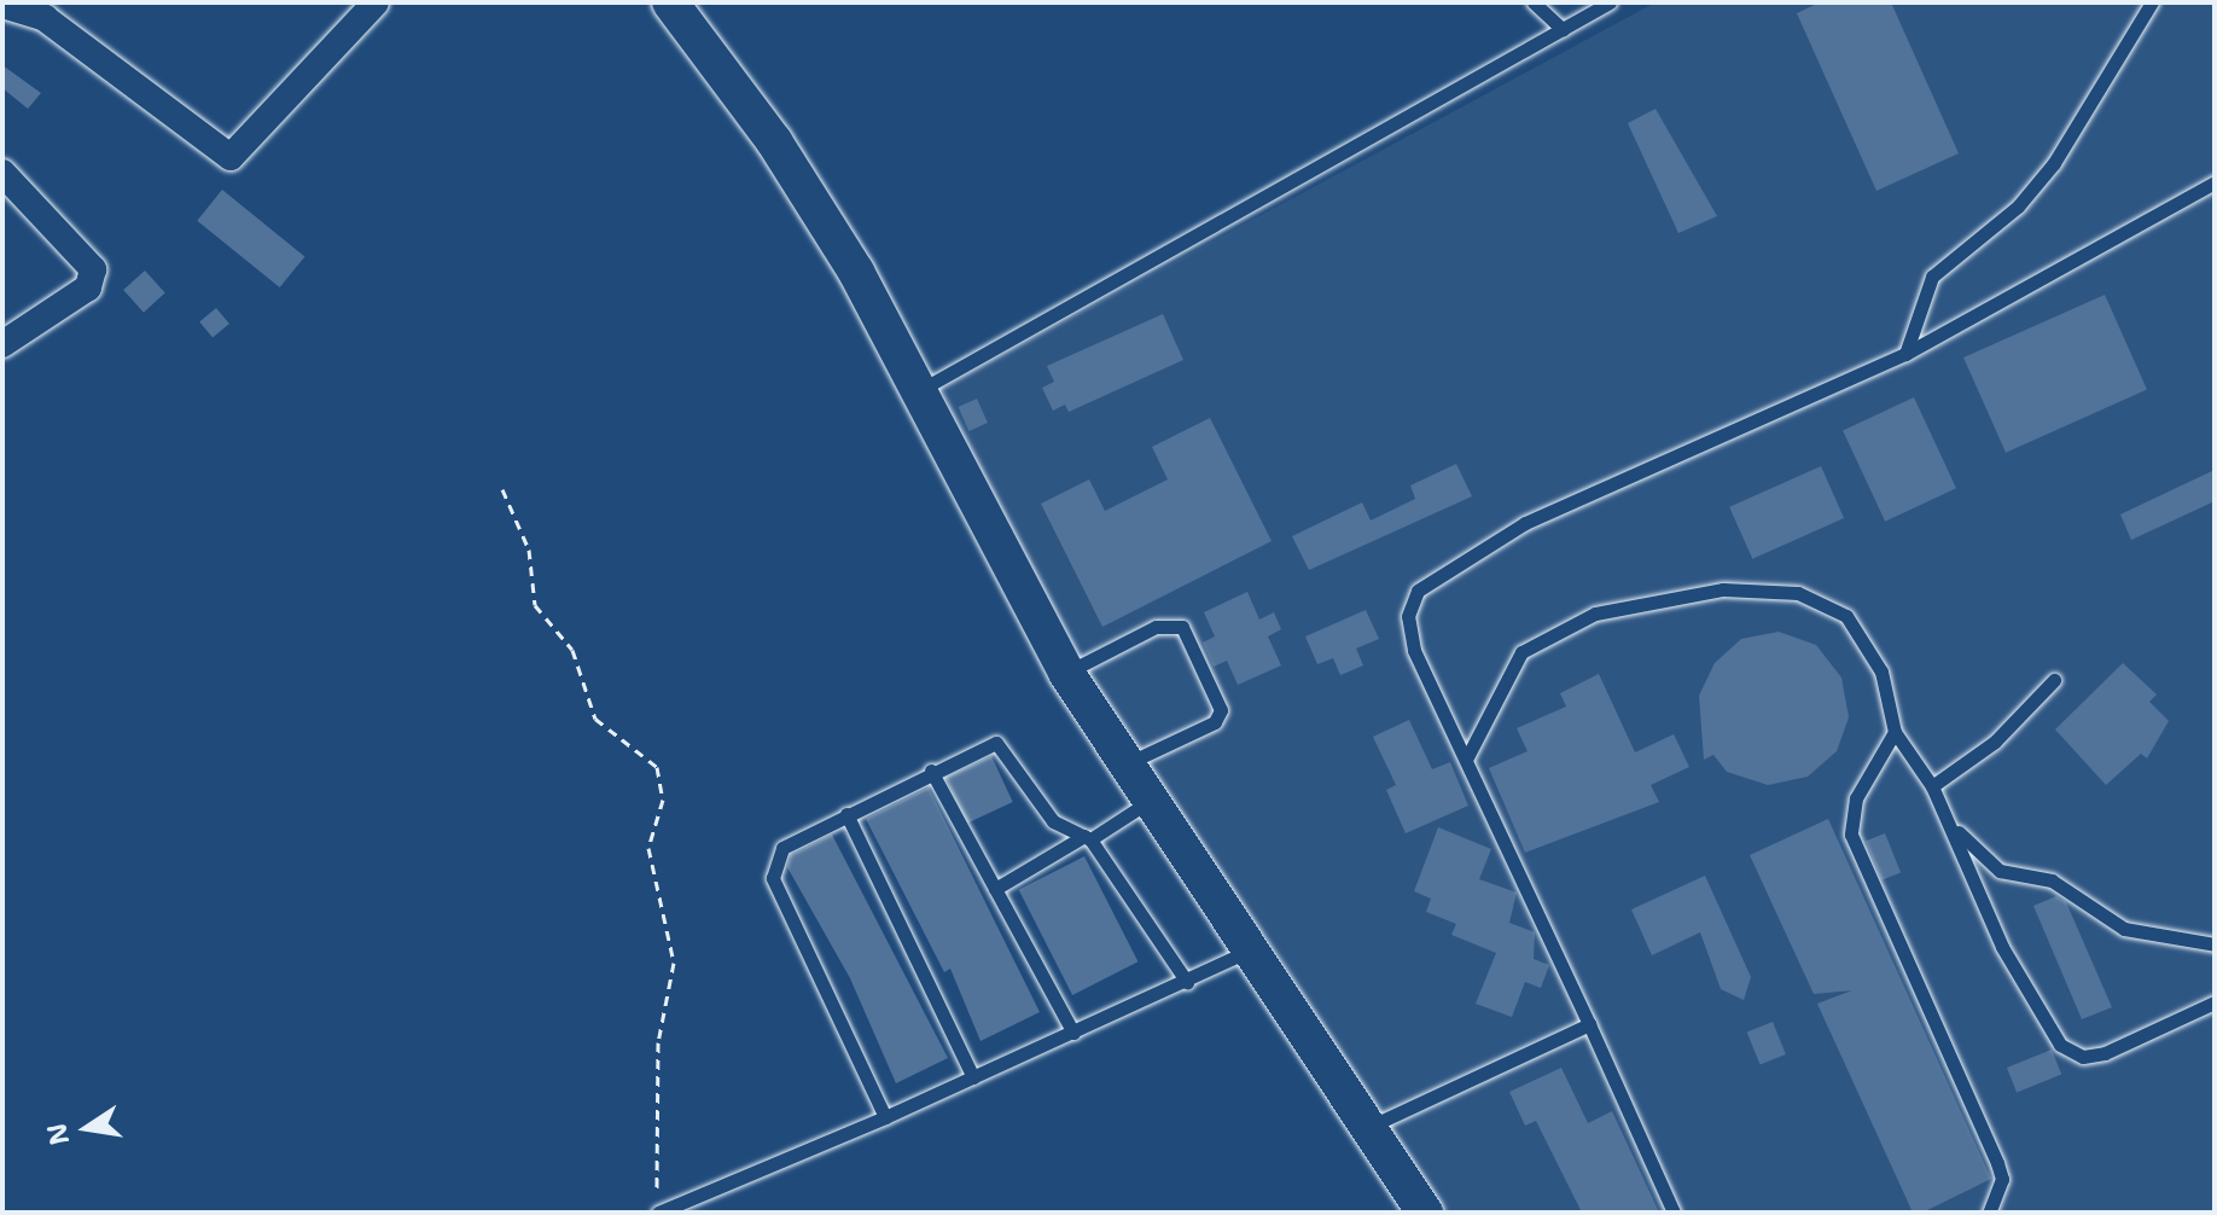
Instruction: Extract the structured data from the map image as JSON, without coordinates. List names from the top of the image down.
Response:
{
  "north": "left"
}
